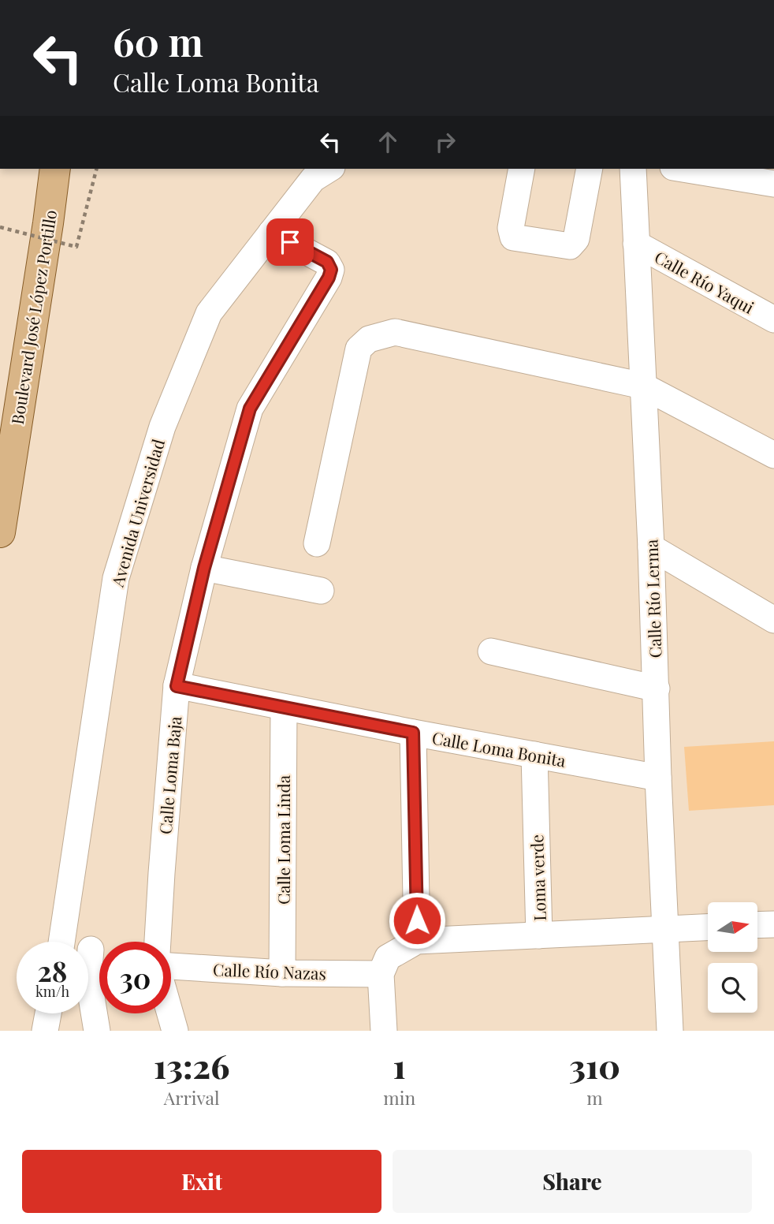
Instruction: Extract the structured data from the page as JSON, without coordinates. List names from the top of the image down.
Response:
{
  "streets": {
    "main road": ["Boulevard José López Portillo"],
    "street": [
      "Calle Río Yaqui",
      "Avenida Universidad",
      "Calle Río Lerma",
      "Calle Loma Bonita",
      "Calle Loma Baja",
      "Calle Loma Linda",
      "Loma verde",
      "Calle Río Nazas"
    ]
  },
  "crossings": [
    ["Calle Río Yaqui", "Calle Río Lerma"],
    ["Avenida Universidad", "Calle Loma Baja"],
    ["Calle Río Lerma", "Calle Loma Bonita"],
    ["Calle Loma Bonita", "Calle Loma Baja"],
    ["Calle Loma Bonita", "Calle Loma Linda"],
    ["Calle Loma Bonita", "Loma verde"],
    ["Calle Loma Linda", "Calle Río Nazas"],
    ["Loma verde", "Calle Río Nazas"]
  ],
  "north": "right",
  "page": {
    "turn": ["60 m", "Calle Loma Bonita"],
    "speed": "28 km/h",
    "limit": "30",
    "eta": [
      "13:26",
      "Arrival",
      "1",
      "min",
      "310",
      "m"
    ],
    "buttons": ["Exit", "Share"]
  }
}
